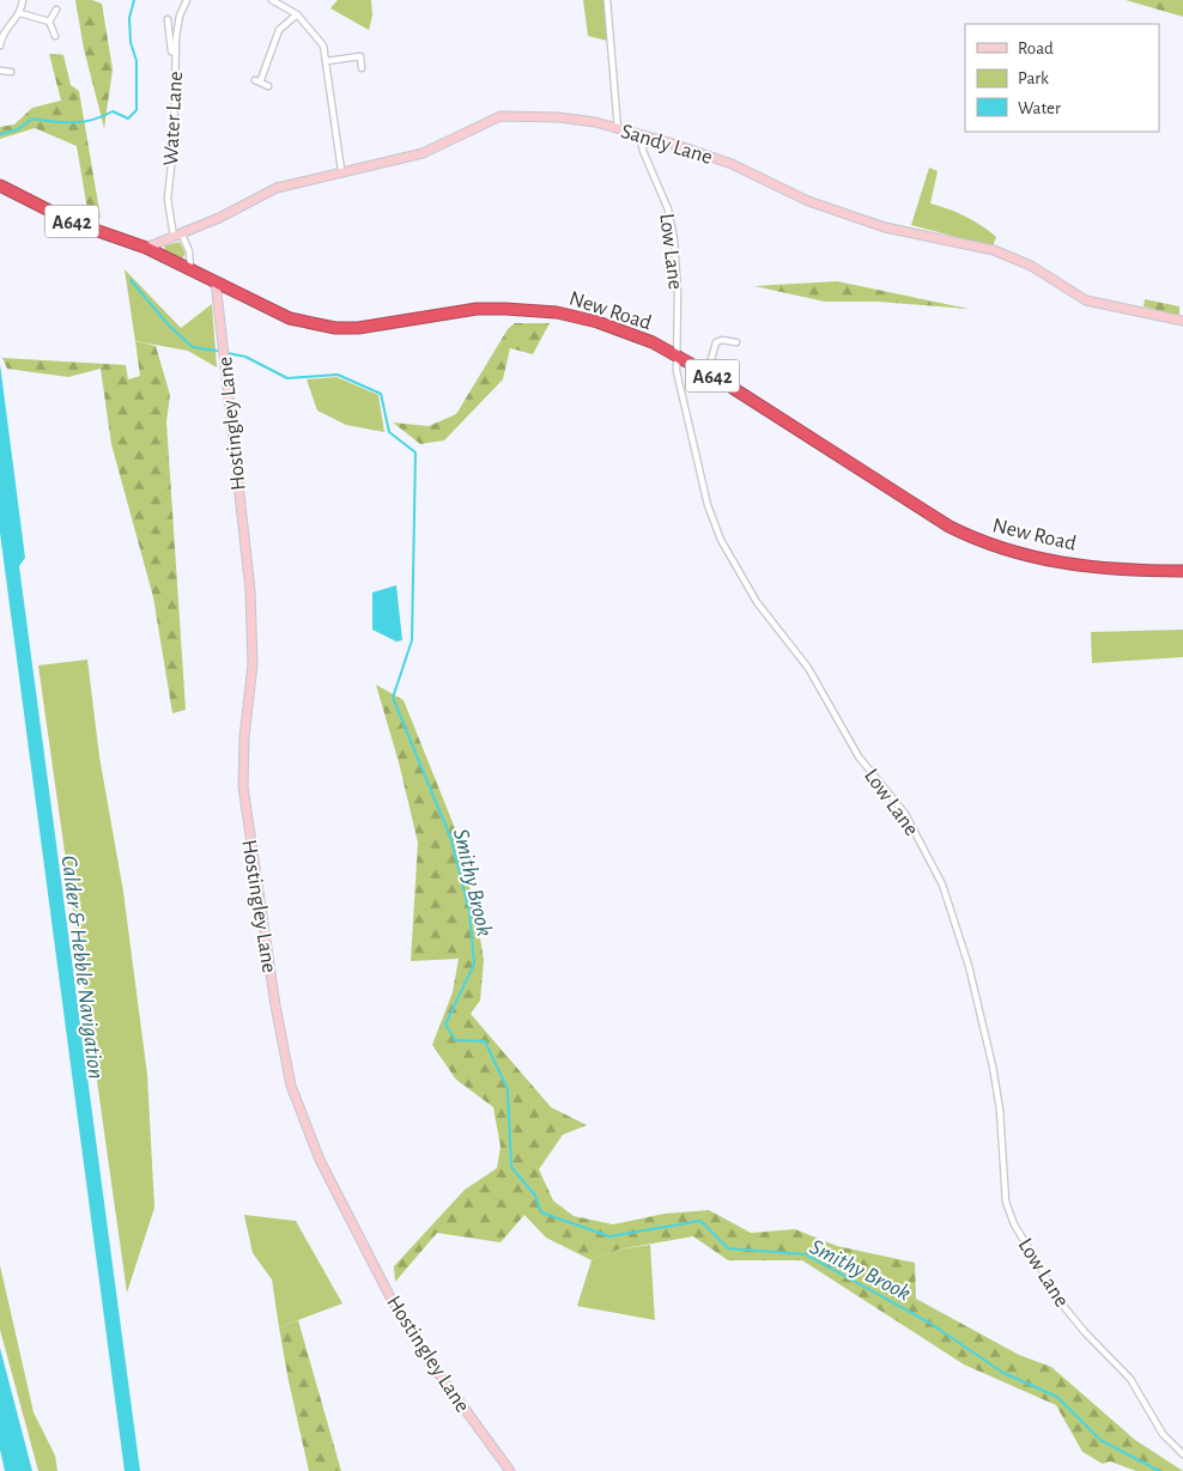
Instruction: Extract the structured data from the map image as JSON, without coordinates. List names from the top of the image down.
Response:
{
  "streets": {
    "highway": ["A642", "New Road"],
    "main road": ["Sandy Lane", "Hostingley Lane"],
    "street": ["Water Lane", "Low Lane"]
  },
  "crossings": [
    ["Water Lane", "Sandy Lane"],
    ["Water Lane", "New Road"],
    ["Sandy Lane", "Low Lane"],
    ["Sandy Lane", "New Road"],
    ["Low Lane", "New Road"],
    ["New Road", "Hostingley Lane"]
  ],
  "water": ["Smithy Brook", "Calder & Hebble Navigation"],
  "legend": ["Road", "Park", "Water"]
}
